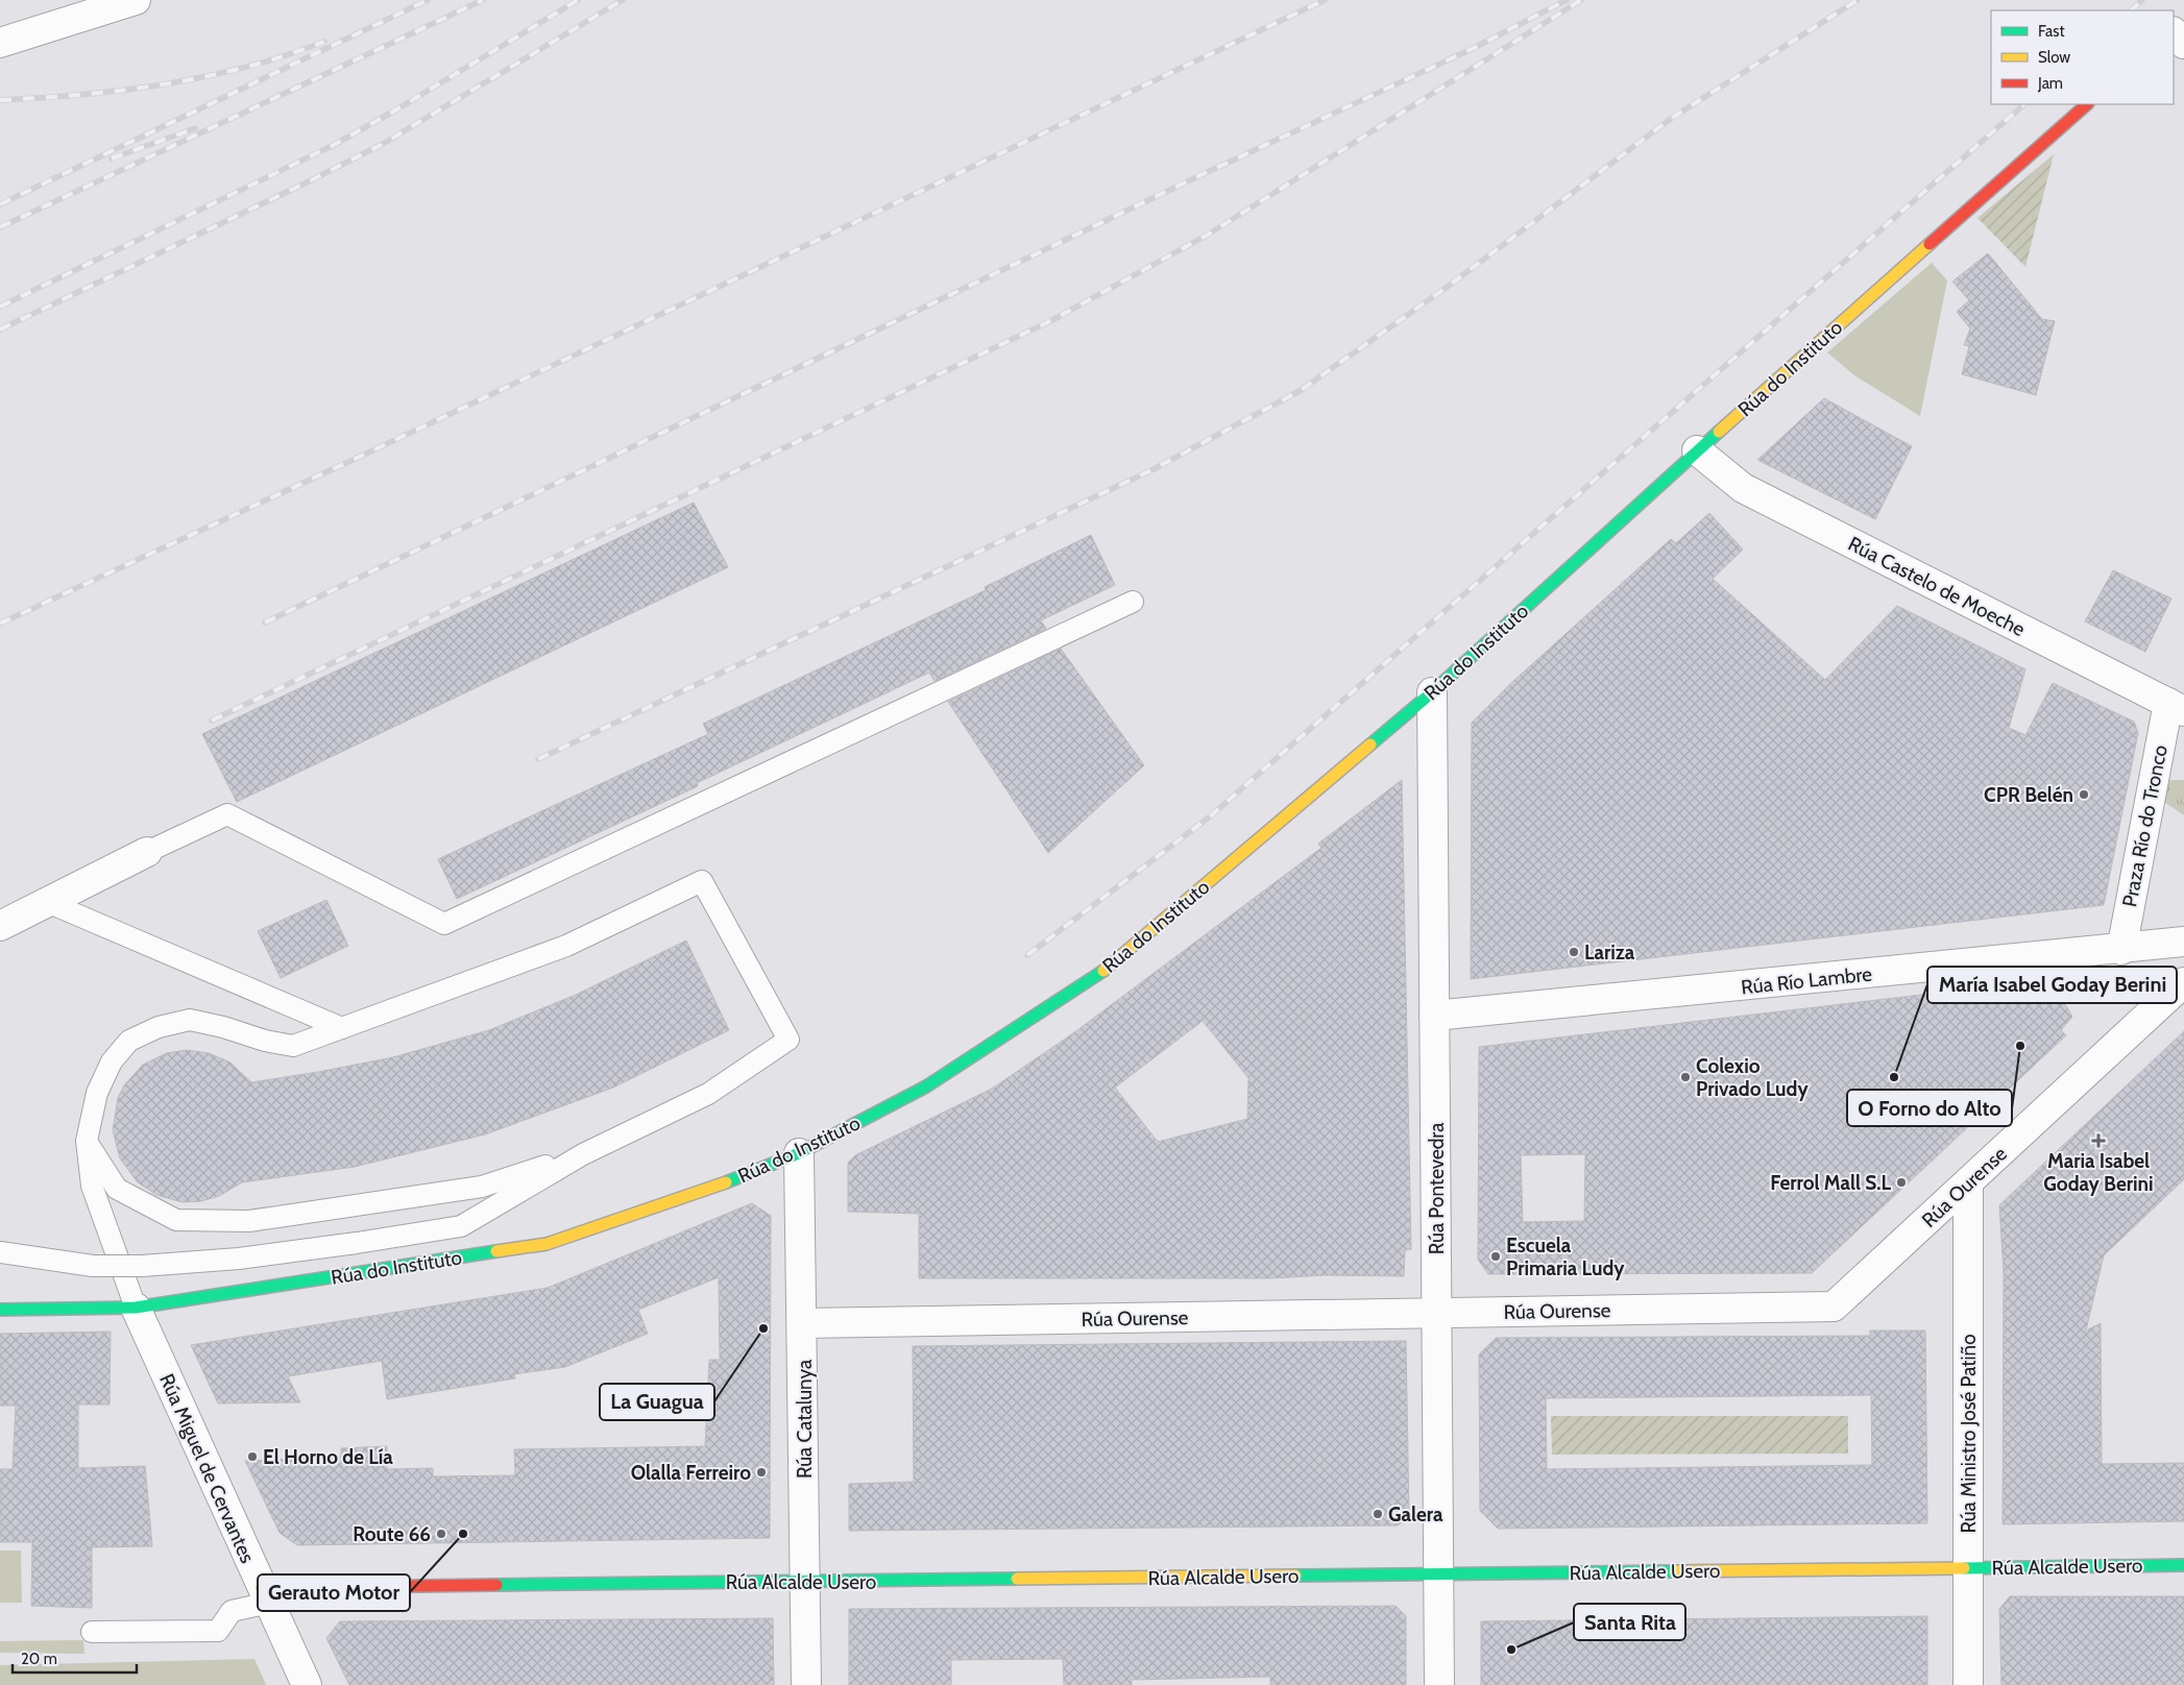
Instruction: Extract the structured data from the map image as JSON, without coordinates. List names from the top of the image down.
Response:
{
  "streets": {
    "street": [
      "Rúa do Instituto",
      "Rúa Castelo de Moeche",
      "Praza Río do Tronco",
      "Rúa Río Lambre",
      "Rúa Ourense",
      "Rúa Pontevedra",
      "Rúa Catalunya",
      "Rúa Ministro José Patiño",
      "Rúa Miguel de Cervantes",
      "Rúa Alcalde Usero"
    ]
  },
  "crossings": [
    ["Rúa do Instituto", "Rúa Castelo de Moeche"],
    ["Rúa do Instituto", "Rúa Pontevedra"],
    ["Rúa do Instituto", "Rúa Catalunya"],
    ["Rúa do Instituto", "Rúa Miguel de Cervantes"],
    ["Rúa Castelo de Moeche", "Praza Río do Tronco"],
    ["Praza Río do Tronco", "Rúa Río Lambre"],
    ["Rúa Río Lambre", "Rúa Pontevedra"],
    ["Rúa Ourense", "Rúa Pontevedra"],
    ["Rúa Ourense", "Rúa Catalunya"],
    ["Rúa Ourense", "Rúa Ministro José Patiño"],
    ["Rúa Pontevedra", "Rúa Alcalde Usero"],
    ["Rúa Catalunya", "Rúa Alcalde Usero"],
    ["Rúa Ministro José Patiño", "Rúa Alcalde Usero"],
    ["Rúa Miguel de Cervantes", "Rúa Alcalde Usero"]
  ],
  "places": {
    "other": [
      "CPR Belén",
      "Lariza",
      "O Forno do Alto",
      "Colexio Privado Ludy",
      "María Isabel Goday Berini",
      "Ferrol Mall S.L",
      "Escuela Primaria Ludy",
      "La Guagua",
      "El Horno de Lía",
      "Olalla Ferreiro",
      "Galera",
      "Route 66",
      "Gerauto Motor",
      "Santa Rita"
    ],
    "health": ["Maria Isabel Goday Berini"]
  },
  "legend": ["Fast", "Slow", "Jam"],
  "scale_bar": "20 m"
}
